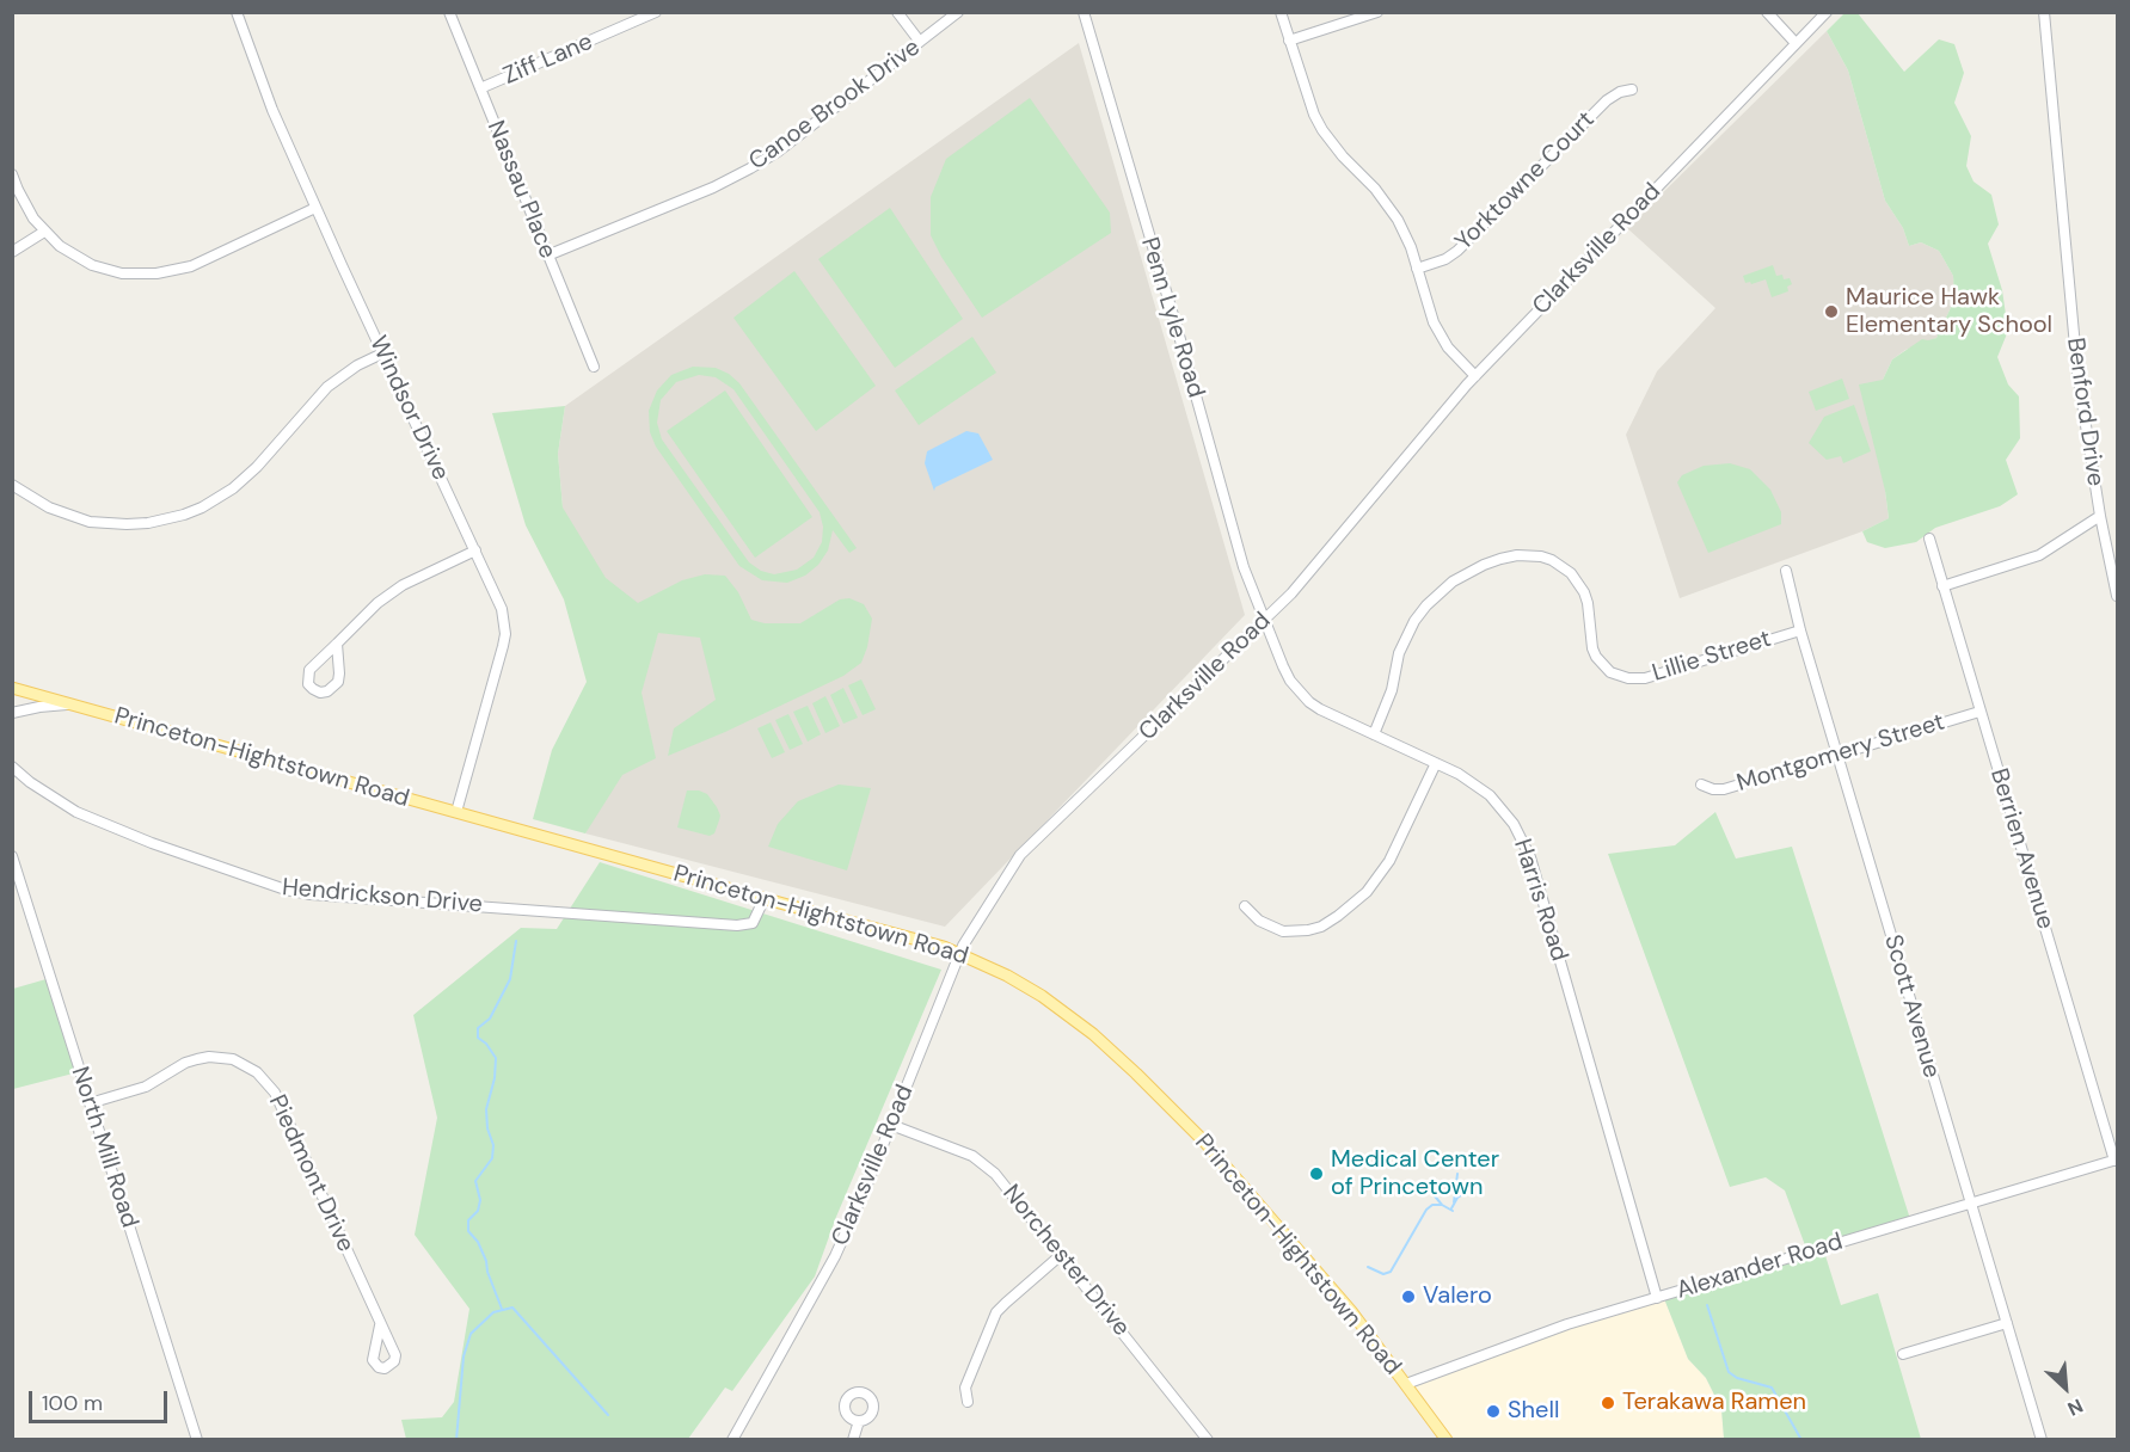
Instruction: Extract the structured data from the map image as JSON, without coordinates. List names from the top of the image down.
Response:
{
  "streets": {
    "main road": ["Princeton-Hightstown Road"],
    "street": [
      "Ziff Lane",
      "Canoe Brook Drive",
      "Yorktowne Court",
      "Nassau Place",
      "Clarksville Road",
      "Penn Lyle Road",
      "Windsor Drive",
      "Benford Drive",
      "Lillie Street",
      "Montgomery Street",
      "Berrien Avenue",
      "Hendrickson Drive",
      "Harris Road",
      "Scott Avenue",
      "North Mill Road",
      "Piedmont Drive",
      "Norchester Drive",
      "Alexander Road"
    ]
  },
  "crossings": [
    ["Ziff Lane", "Nassau Place"],
    ["Canoe Brook Drive", "Nassau Place"],
    ["Clarksville Road", "Penn Lyle Road"],
    ["Clarksville Road", "Princeton-Hightstown Road"],
    ["Clarksville Road", "Harris Road"],
    ["Clarksville Road", "Norchester Drive"],
    ["Penn Lyle Road", "Harris Road"],
    ["Windsor Drive", "Princeton-Hightstown Road"],
    ["Lillie Street", "Harris Road"],
    ["Lillie Street", "Scott Avenue"],
    ["Montgomery Street", "Berrien Avenue"],
    ["Montgomery Street", "Scott Avenue"],
    ["Princeton-Hightstown Road", "Hendrickson Drive"],
    ["Princeton-Hightstown Road", "Alexander Road"],
    ["Berrien Avenue", "Alexander Road"],
    ["Harris Road", "Alexander Road"],
    ["Scott Avenue", "Alexander Road"],
    ["North Mill Road", "Piedmont Drive"]
  ],
  "places": [
    "Maurice Hawk Elementary School",
    "Medical Center of Princetown",
    "Valero",
    "Terakawa Ramen",
    "Shell"
  ],
  "scale_bar": "100 m",
  "north": "bottom right"
}
